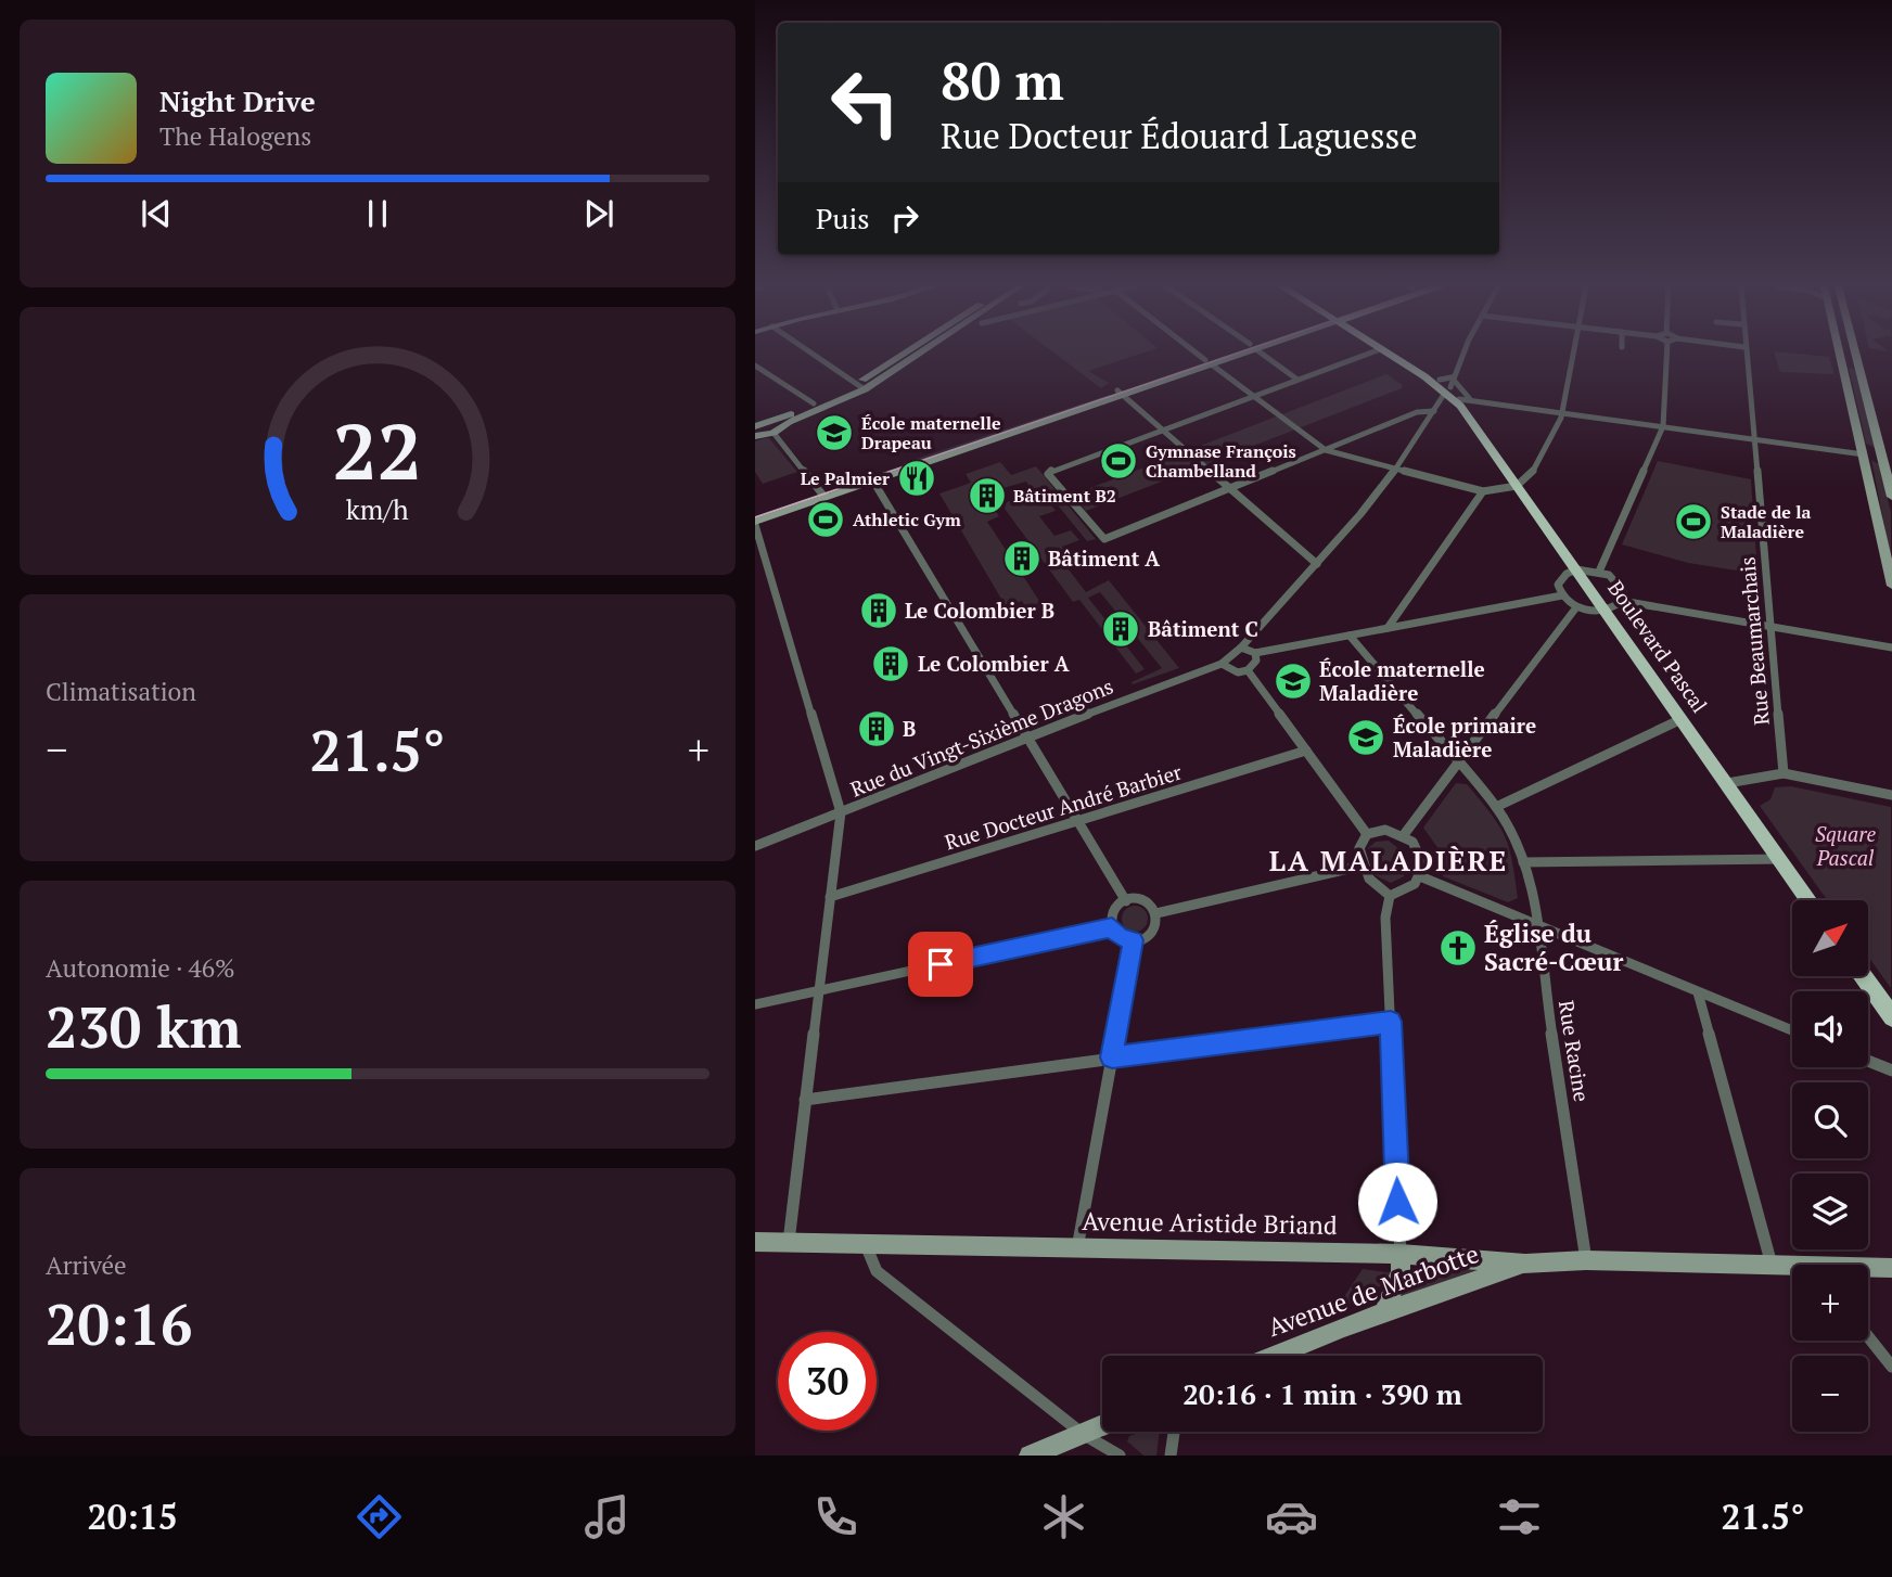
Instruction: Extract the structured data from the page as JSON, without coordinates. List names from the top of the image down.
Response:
{
  "streets": {
    "main road": ["Boulevard Pascal", "Avenue Aristide Briand", "Avenue de Marbotte"],
    "street": [
      "Rue Beaumarchais",
      "Rue du Vingt-Sixième Dragons",
      "Rue Docteur André Barbier",
      "Rue Racine"
    ]
  },
  "crossings": [
    ["Boulevard Pascal", "Rue du Vingt-Sixième Dragons"],
    ["Rue Racine", "Avenue Aristide Briand"],
    ["Avenue Aristide Briand", "Avenue de Marbotte"]
  ],
  "districts": ["LA MALADIÈRE"],
  "parks": ["Square Pascal"],
  "places": {
    "school or university": ["École maternelle Drapeau", "École maternelle Maladière", "École primaire Maladière"],
    "sports": ["Gymnase François Chambelland", "Athletic Gym", "Stade de la Maladière"],
    "restaurant": ["Le Palmier"],
    "building": [
      "Bâtiment B2",
      "Bâtiment A",
      "Le Colombier B",
      "Bâtiment C",
      "Le Colombier A",
      "B"
    ],
    "church": ["Église du Sacré-Cœur"]
  },
  "north": "top right",
  "page": {
    "turn": ["80 m", "Rue Docteur Édouard Laguesse"],
    "song": ["Night Drive", "The Halogens"],
    "then": "Puis",
    "tile": [
      "Climatisation",
      ["Autonomie · 46%", "230 km"],
      ["Arrivée", "20:16"]
    ],
    "heat": ["−", "21.5°", "+"],
    "map_buttons": ["+", "−"],
    "limit": "30",
    "trip": "20:16 · 1 min · 390 m",
    "tabs": ["20:15", "21.5°"],
    "gauge": ["22", "km/h"]
  }
}
